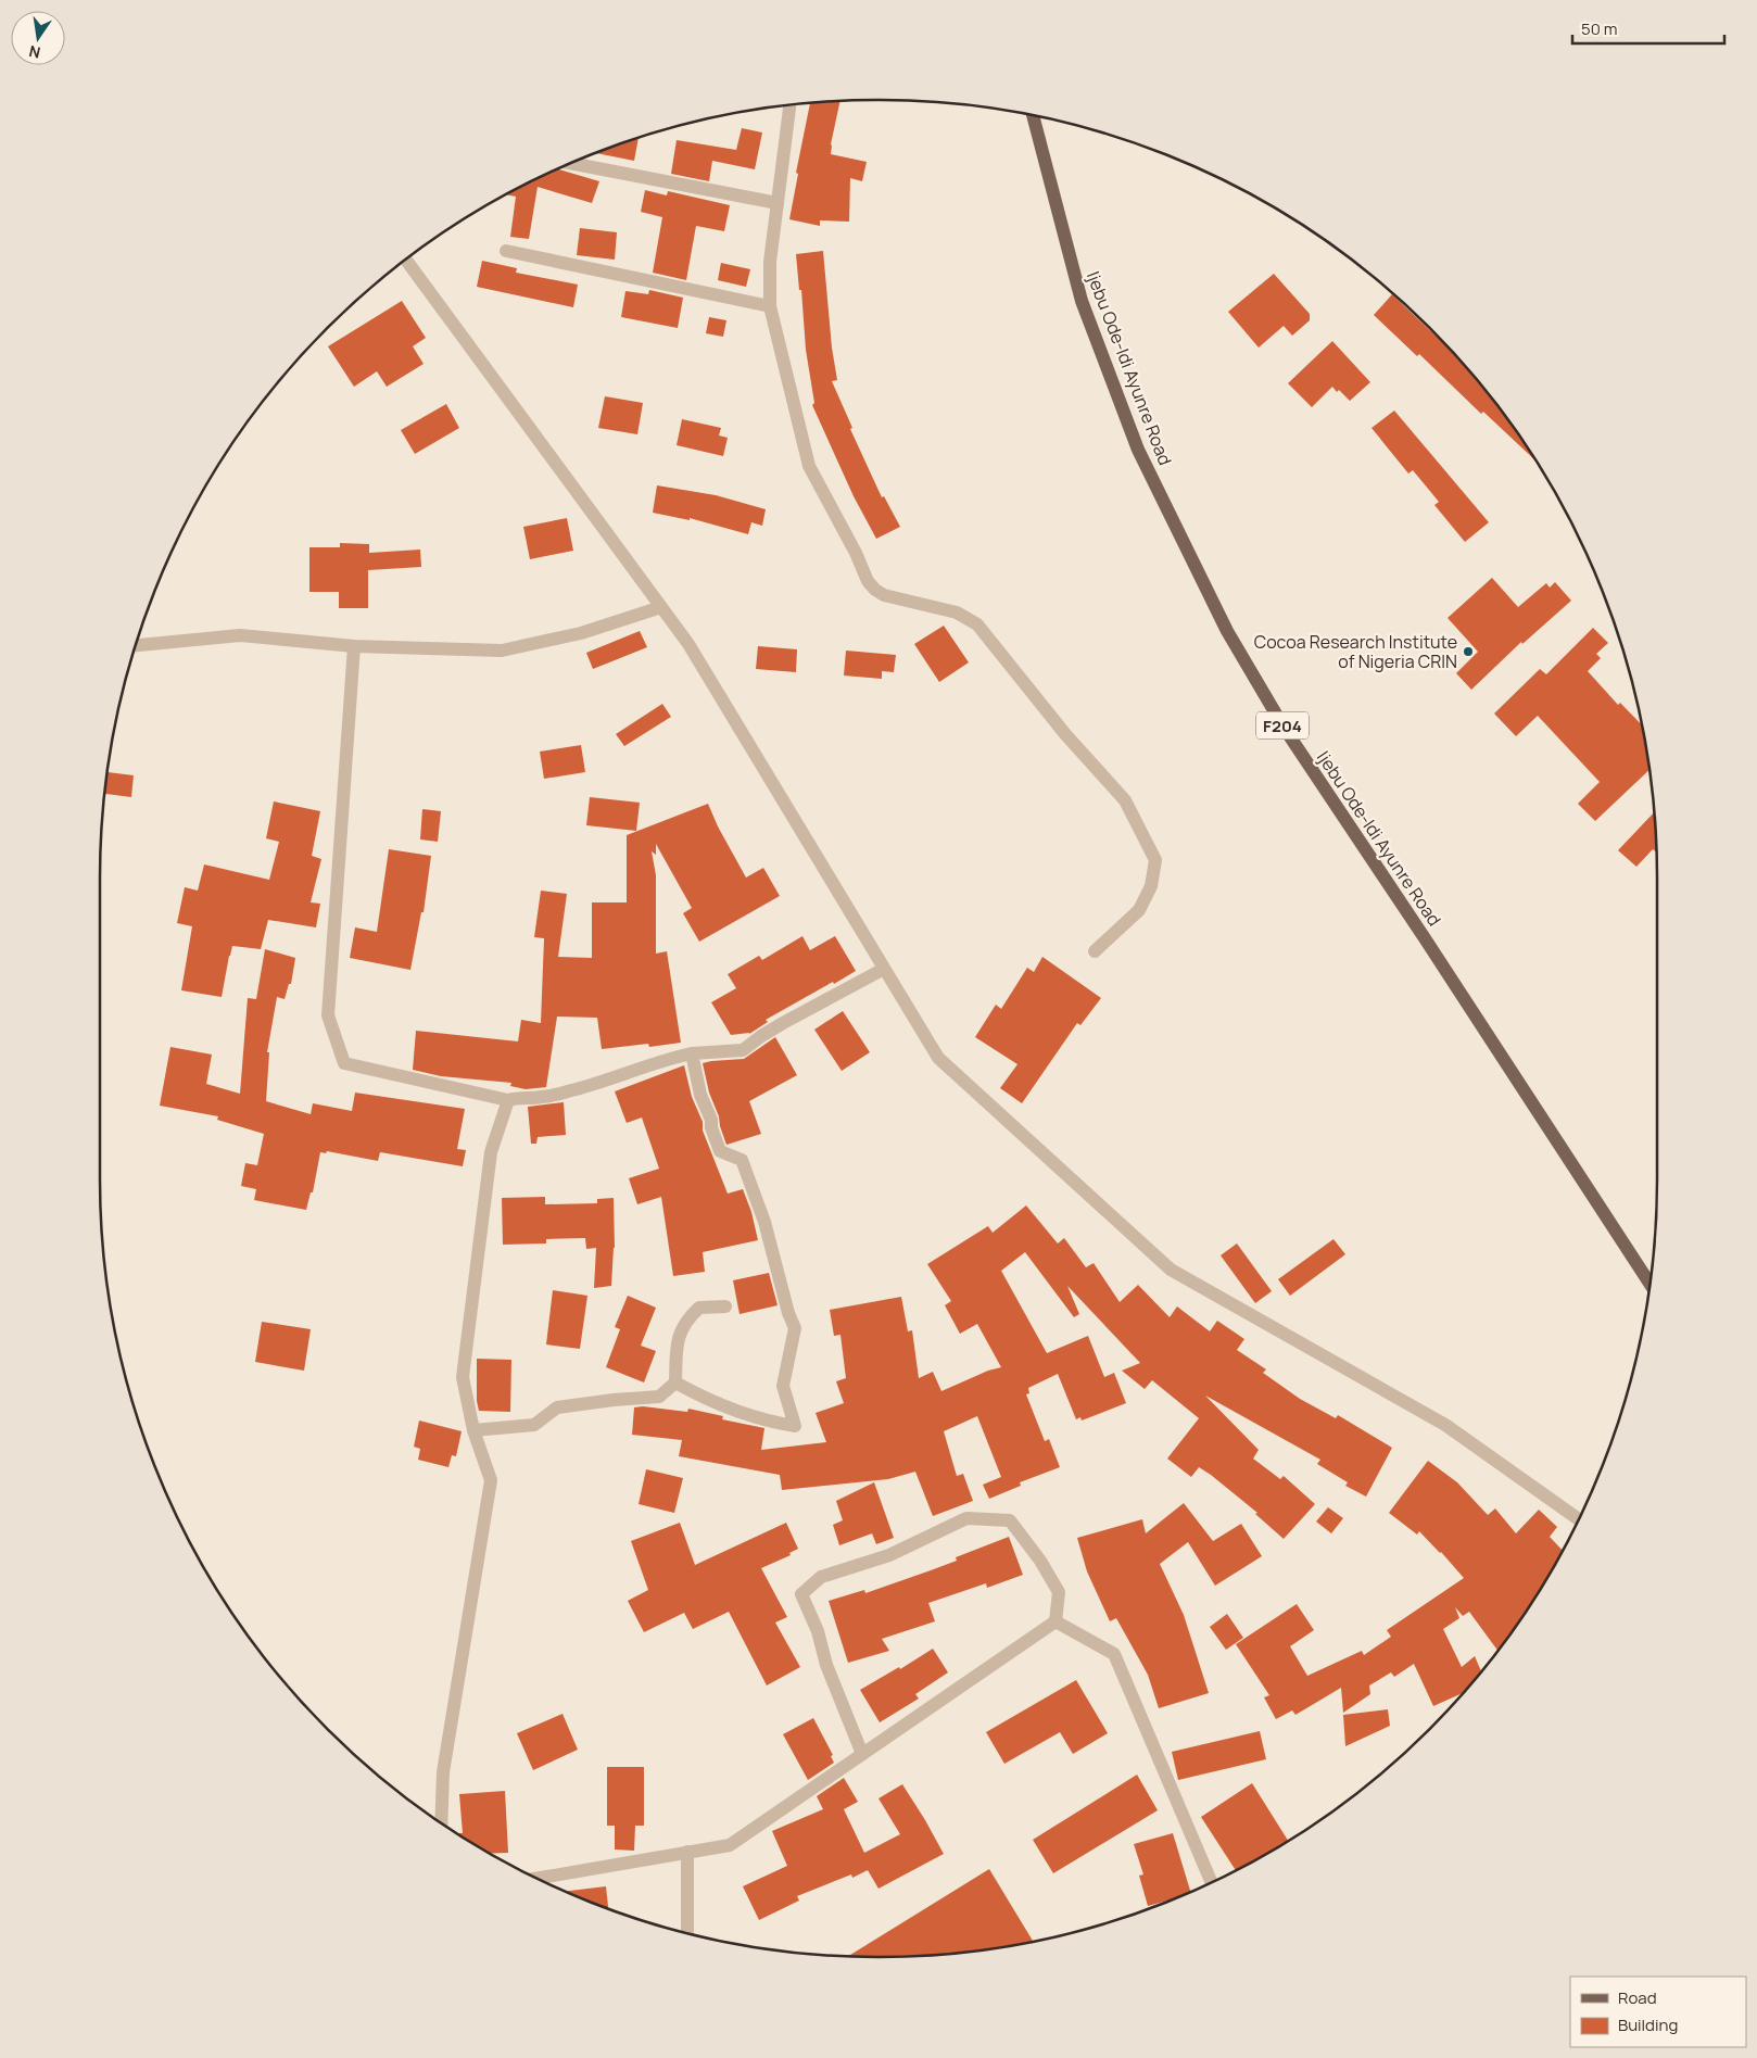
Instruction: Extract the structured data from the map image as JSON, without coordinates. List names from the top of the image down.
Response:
{
  "streets": {
    "main road": ["Ijebu Ode-Idi Ayunre Road", "F204"]
  },
  "places": ["Cocoa Research Institute of Nigeria CRIN"],
  "legend": ["Road", "Building"],
  "scale_bar": "50 m",
  "north": "bottom"
}
